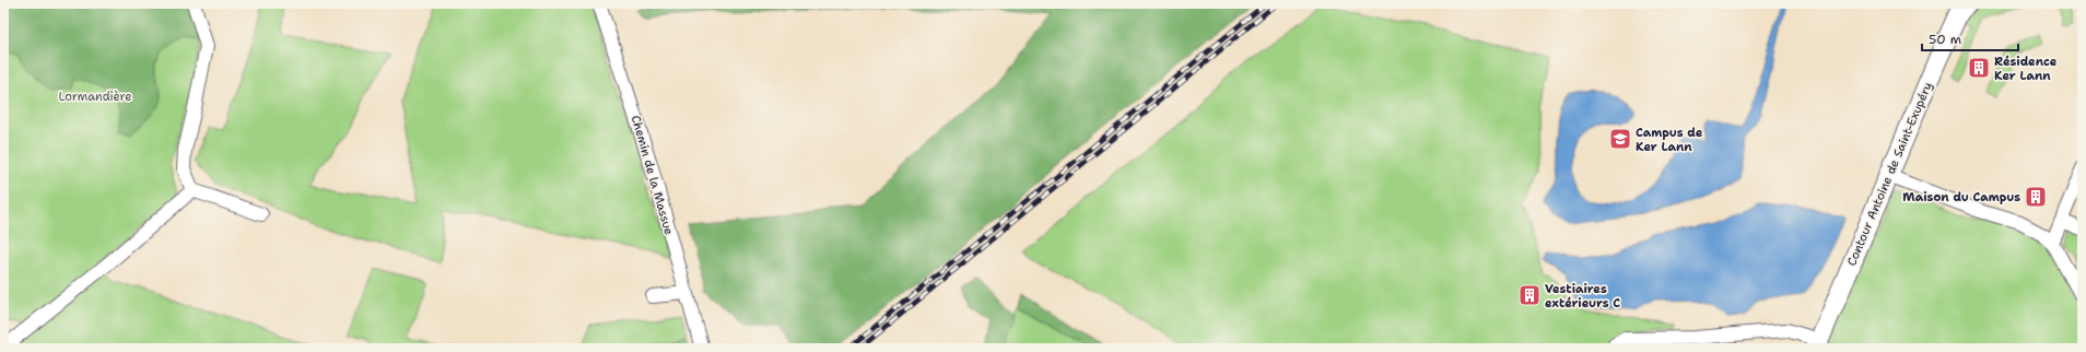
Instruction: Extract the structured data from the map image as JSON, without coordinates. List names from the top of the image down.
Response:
{
  "streets": {
    "street": ["Contour Antoine de Saint-Exupéry", "Chemin de la Massue"]
  },
  "parks": ["Lormandière"],
  "places": {
    "building": ["Résidence Ker Lann", "Maison du Campus", "Vestiaires extérieurs C"],
    "school or university": ["Campus de Ker Lann"]
  },
  "scale_bar": "50 m"
}
